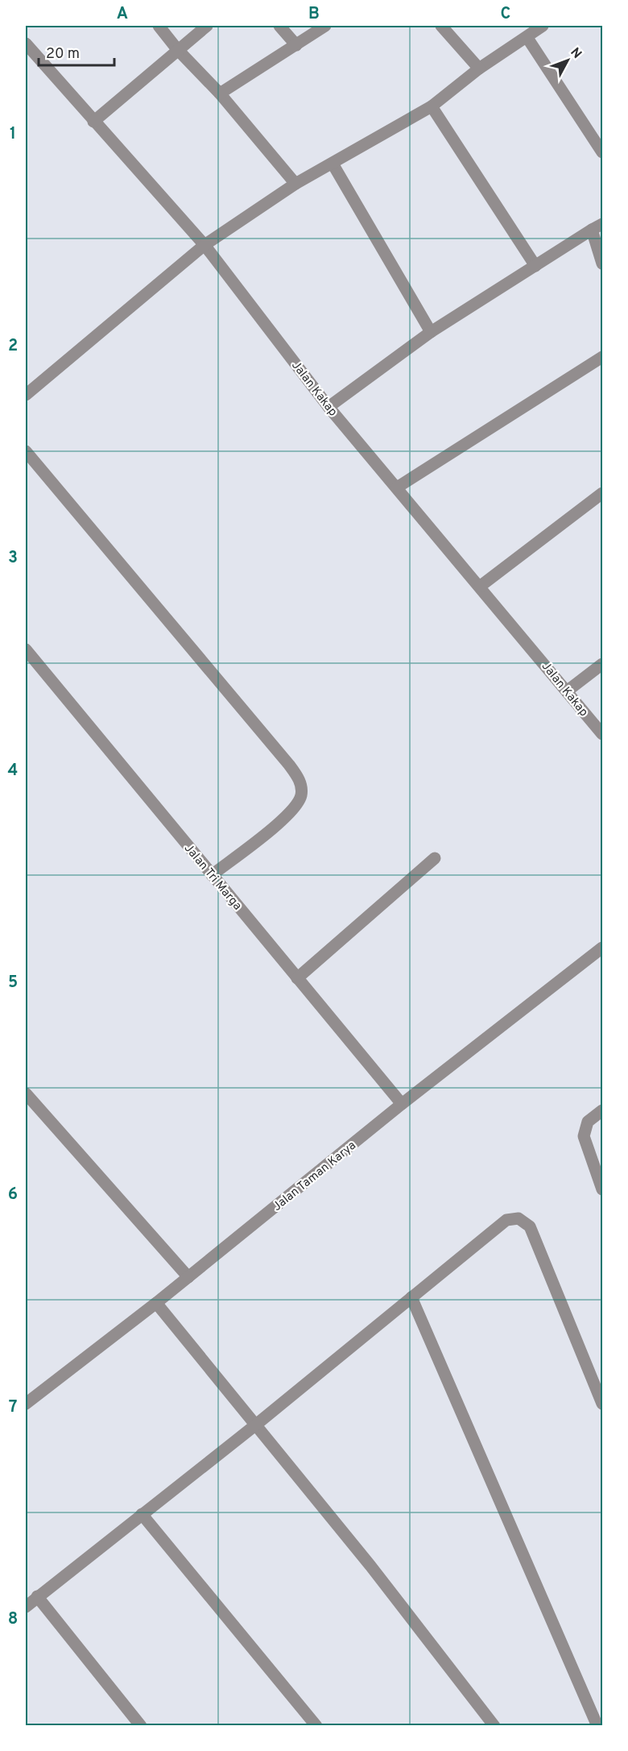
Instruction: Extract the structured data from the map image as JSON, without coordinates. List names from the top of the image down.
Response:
{
  "streets": {
    "street": ["Jalan Kakap", "Jalan Tri Marga", "Jalan Taman Karya"]
  },
  "crossings": [
    ["Jalan Tri Marga", "Jalan Taman Karya"]
  ],
  "scale_bar": "20 m",
  "north": "top right",
  "grid": {
    "columns": ["A", "B", "C"],
    "rows": [
      "1",
      "2",
      "3",
      "4",
      "5",
      "6",
      "7",
      "8"
    ]
  }
}
